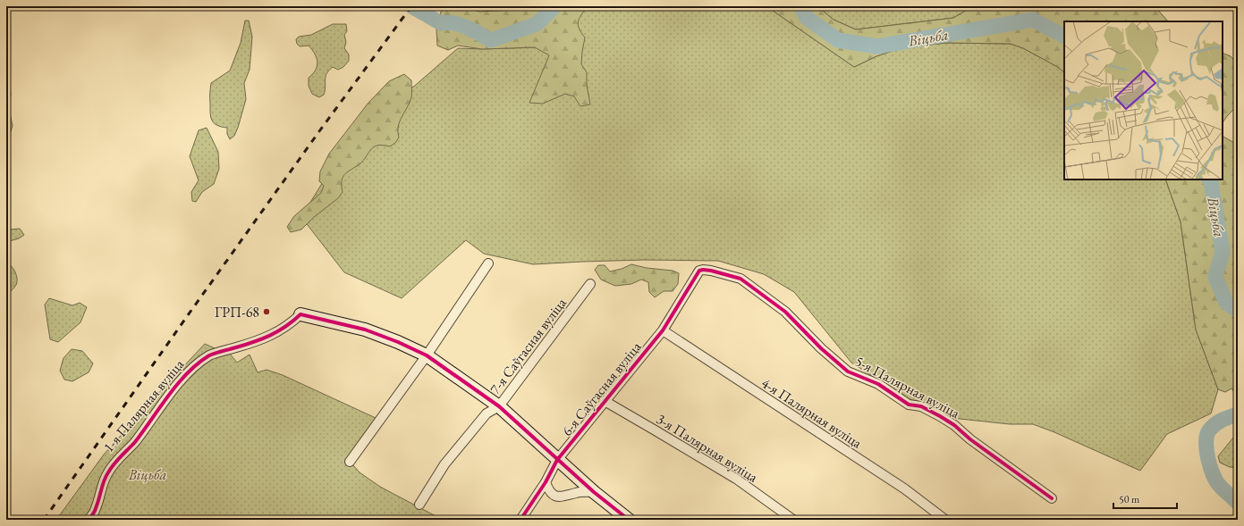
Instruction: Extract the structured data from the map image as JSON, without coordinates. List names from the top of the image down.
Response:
{
  "streets": {
    "street": [
      "7-я Саўгасная вуліца",
      "5-я Палярная вуліца",
      "6-я Саўгасная вуліца",
      "1-я Палярная вуліца",
      "4-я Палярная вуліца",
      "3-я Палярная вуліца"
    ]
  },
  "crossings": [
    ["7-я Саўгасная вуліца", "1-я Палярная вуліца"],
    ["5-я Палярная вуліца", "6-я Саўгасная вуліца"],
    ["6-я Саўгасная вуліца", "1-я Палярная вуліца"],
    ["6-я Саўгасная вуліца", "4-я Палярная вуліца"],
    ["6-я Саўгасная вуліца", "3-я Палярная вуліца"]
  ],
  "water": ["Віцьба"],
  "parks": ["Віцьба"],
  "places": ["ГРП-68"],
  "scale_bar": "50 m"
}
